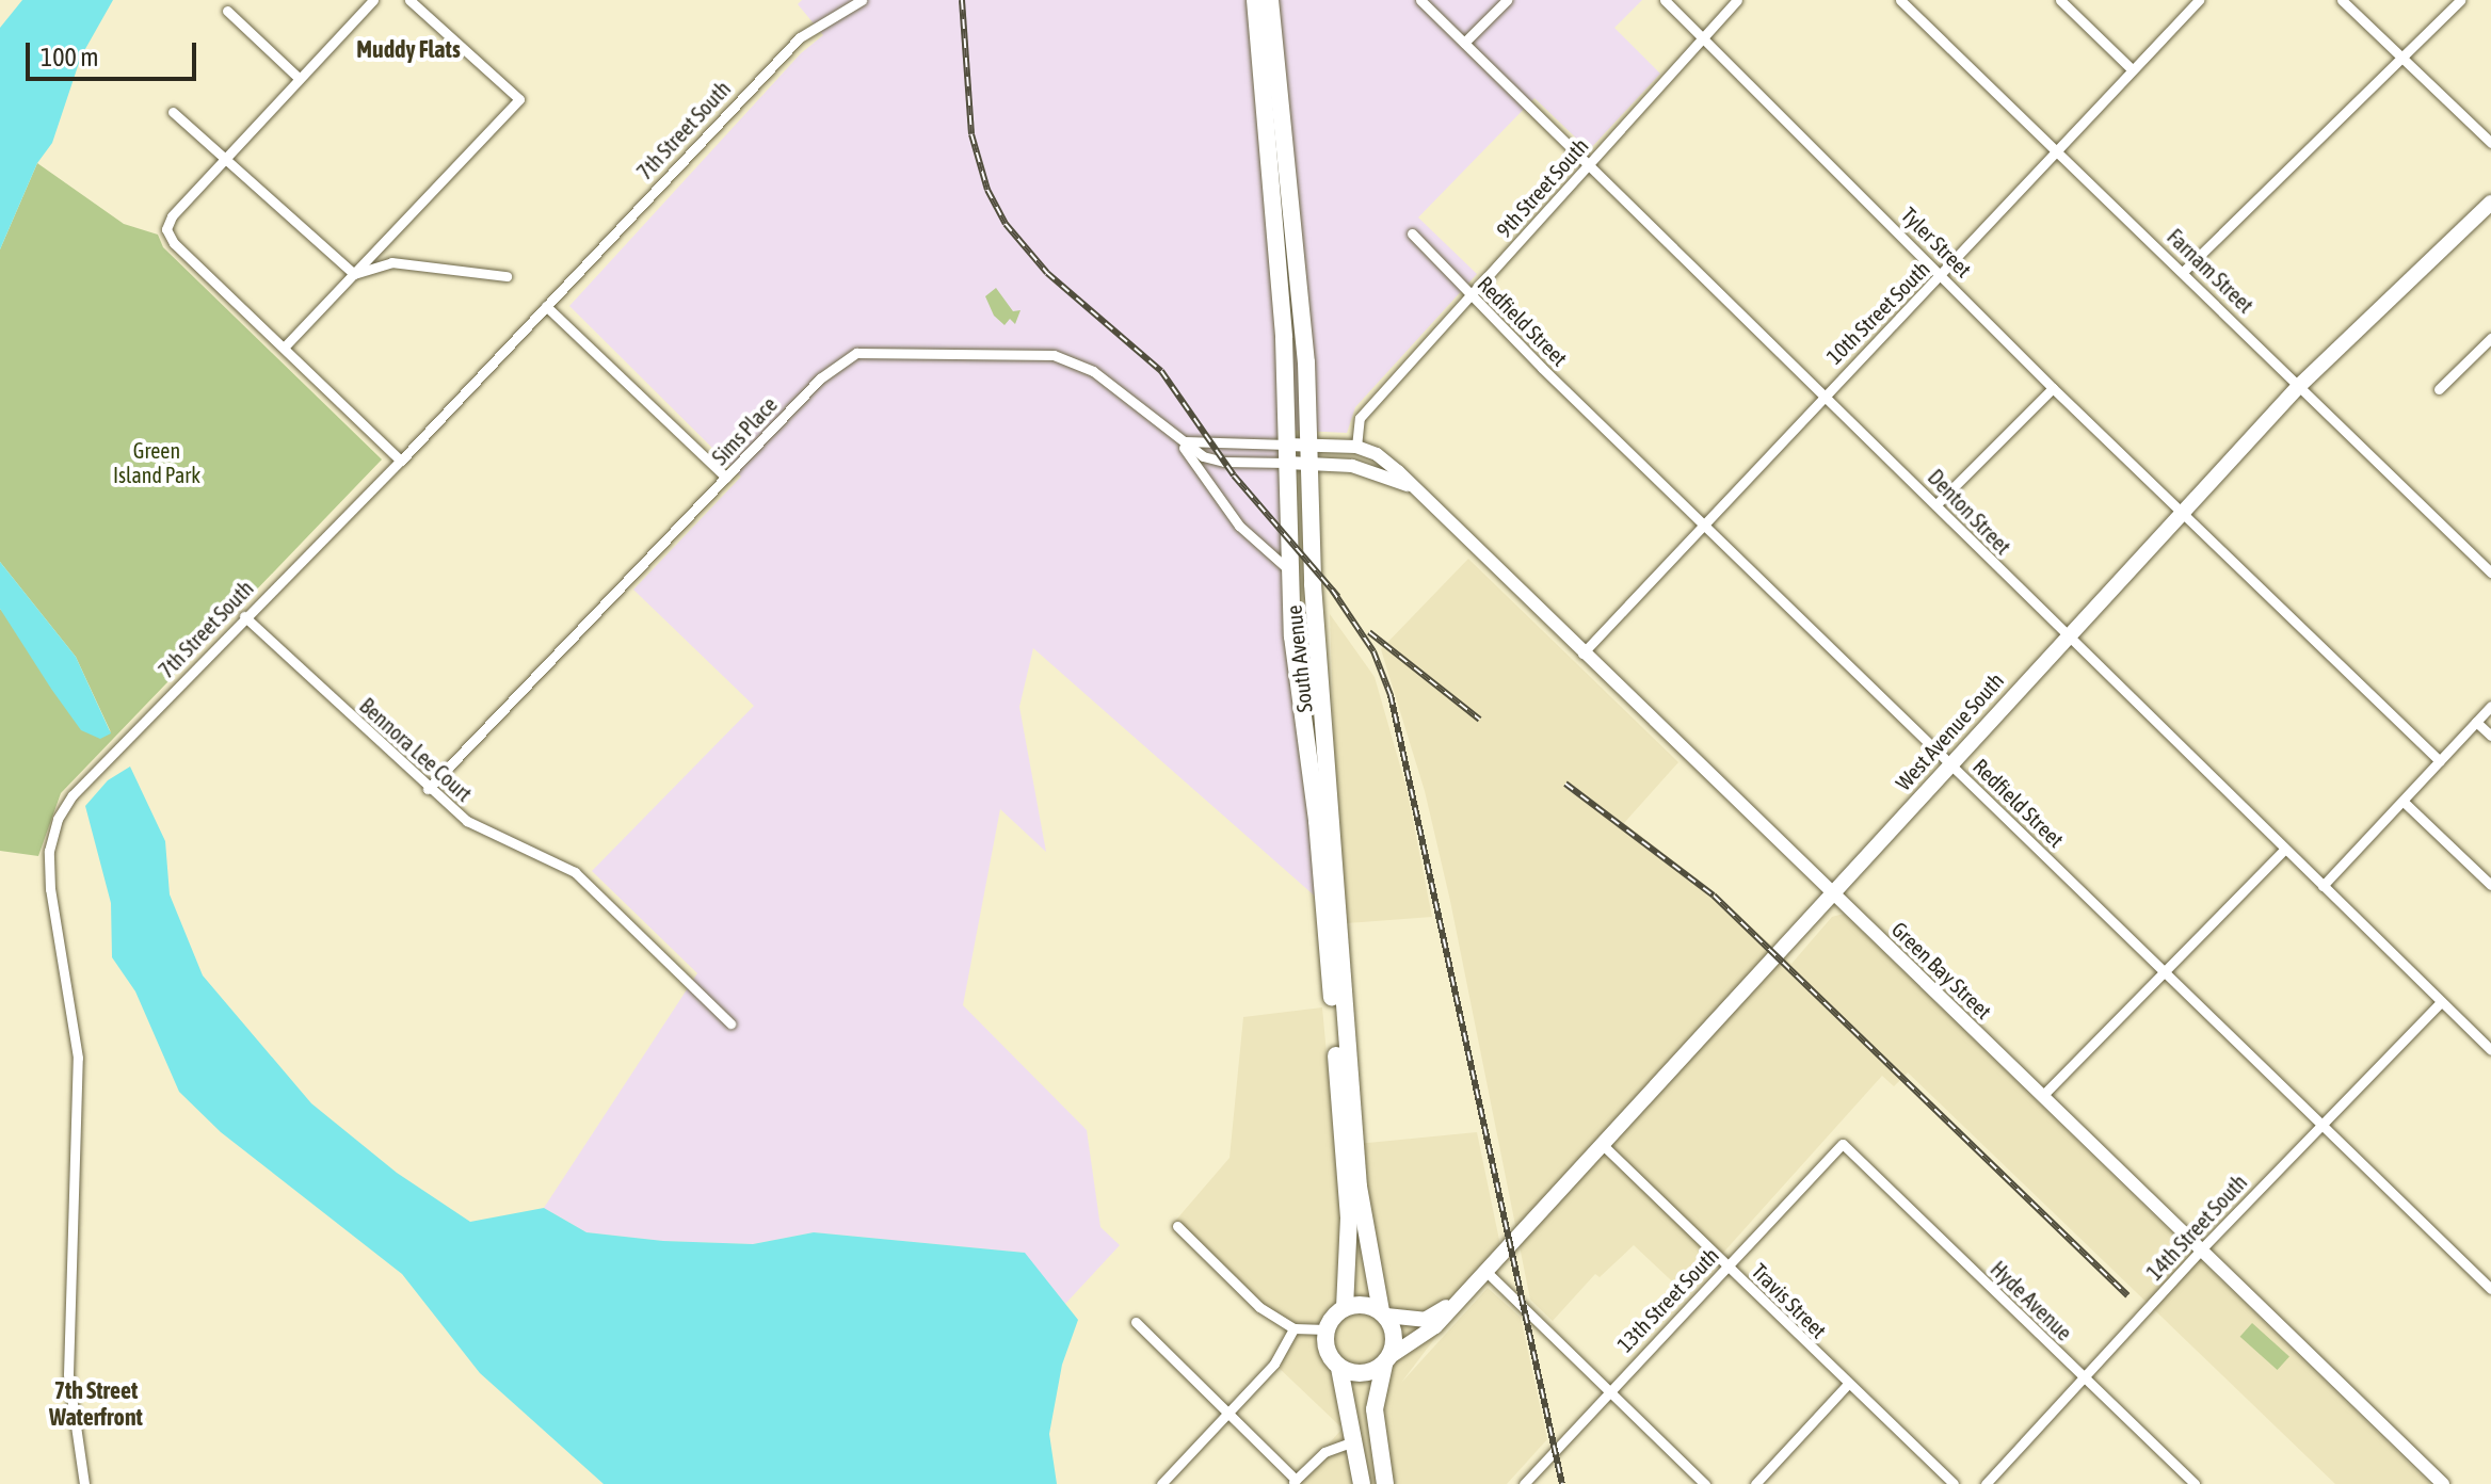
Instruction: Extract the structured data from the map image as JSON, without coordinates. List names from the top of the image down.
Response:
{
  "streets": {
    "highway": ["South Avenue"],
    "main road": ["West Avenue South"],
    "street": [
      "7th Street South",
      "9th Street South",
      "Tyler Street",
      "Farnam Street",
      "10th Street South",
      "Redfield Street",
      "Sims Place",
      "Denton Street",
      "Bennora Lee Court",
      "Green Bay Street",
      "14th Street South",
      "13th Street South",
      "Travis Street",
      "Hyde Avenue"
    ]
  },
  "crossings": [
    ["7th Street South", "Bennora Lee Court"],
    ["9th Street South", "Tyler Street"],
    ["9th Street South", "Redfield Street"],
    ["9th Street South", "Denton Street"],
    ["9th Street South", "Green Bay Street"],
    ["Tyler Street", "10th Street South"],
    ["Tyler Street", "West Avenue South"],
    ["Farnam Street", "10th Street South"],
    ["Farnam Street", "West Avenue South"],
    ["10th Street South", "Redfield Street"],
    ["10th Street South", "Denton Street"],
    ["10th Street South", "Green Bay Street"],
    ["Redfield Street", "West Avenue South"],
    ["Redfield Street", "14th Street South"],
    ["Sims Place", "South Avenue"],
    ["Sims Place", "Bennora Lee Court"],
    ["Sims Place", "Green Bay Street"],
    ["Denton Street", "West Avenue South"],
    ["Denton Street", "14th Street South"],
    ["South Avenue", "West Avenue South"],
    ["South Avenue", "Green Bay Street"],
    ["West Avenue South", "Green Bay Street"],
    ["West Avenue South", "Travis Street"],
    ["Green Bay Street", "14th Street South"],
    ["14th Street South", "Hyde Avenue"],
    ["13th Street South", "Travis Street"],
    ["13th Street South", "Hyde Avenue"]
  ],
  "districts": ["Muddy Flats", "7th Street Waterfront"],
  "parks": ["Green Island Park"],
  "scale_bar": "100 m"
}
